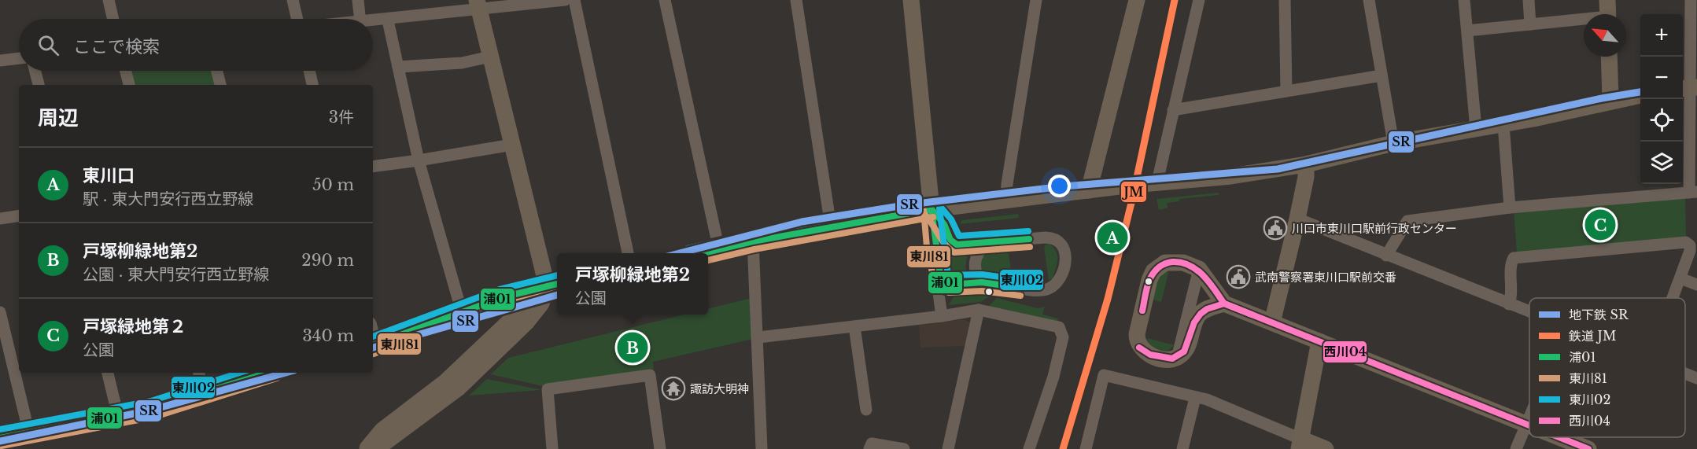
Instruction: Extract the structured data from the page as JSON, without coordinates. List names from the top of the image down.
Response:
{
  "places": {
    "public building": ["川口市東川口駅前行政センター", "武南警察署東川口駅前交番"],
    "temple": ["諏訪大明神"]
  },
  "lines": [
    "rail line JM",
    "metro line SR",
    "transit line 東川02",
    "transit line 浦01",
    "transit line 東川81",
    "transit line 西川04"
  ],
  "legend": [
    "地下鉄 SR",
    "鉄道 JM",
    "浦01",
    "東川81",
    "東川02",
    "西川04"
  ],
  "north": "top left",
  "page": {
    "map_buttons": ["+", "−"],
    "search": "ここで検索",
    "heading": ["周辺", "3件"],
    "list": [
      {
        "mark": "A",
        "name": "東川口",
        "note": "駅 · 東大門安行西立野線",
        "value": "50 m"
      },
      {
        "mark": "B",
        "name": "戸塚柳緑地第2",
        "note": "公園 · 東大門安行西立野線",
        "value": "290 m"
      },
      {
        "mark": "C",
        "name": "戸塚緑地第２",
        "note": "公園",
        "value": "340 m"
      }
    ],
    "pins": ["C", "A", "B"],
    "popup": ["戸塚柳緑地第2", "公園"]
  }
}
